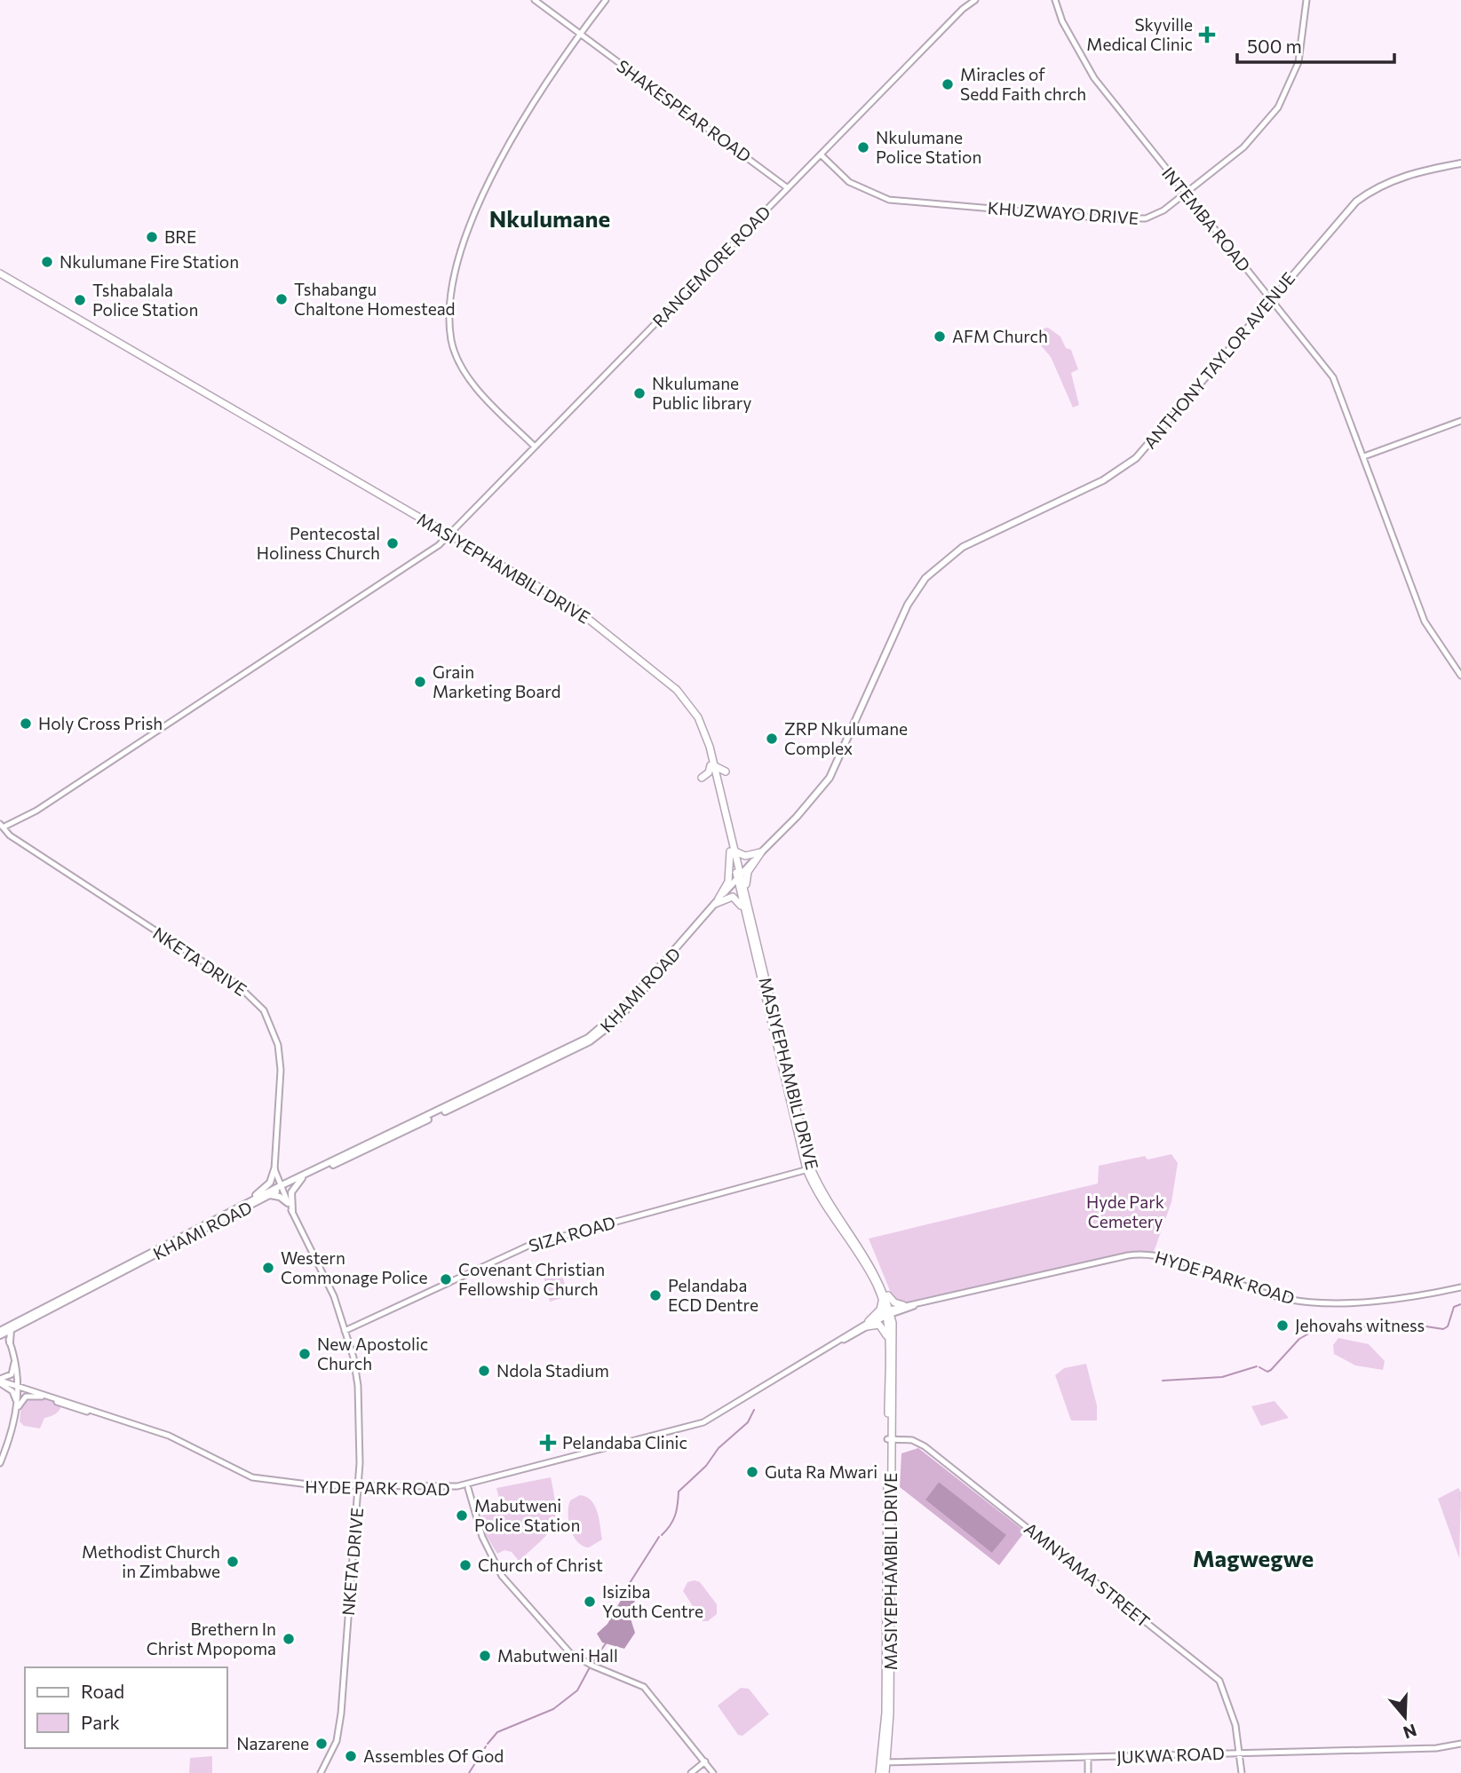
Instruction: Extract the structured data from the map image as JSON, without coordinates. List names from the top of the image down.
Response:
{
  "streets": {
    "main road": ["ANTHONY TAYLOR AVENUE", "MASIYEPHAMBILI DRIVE", "KHAMI ROAD"],
    "street": [
      "SHAKESPEAR ROAD",
      "KHUZWAYO DRIVE",
      "INTEMBA ROAD",
      "RANGEMORE ROAD",
      "NKETA DRIVE",
      "SIZA ROAD",
      "HYDE PARK ROAD",
      "AMNYAMA STREET",
      "JUKWA ROAD"
    ]
  },
  "crossings": [
    ["SHAKESPEAR ROAD", "RANGEMORE ROAD"],
    ["KHUZWAYO DRIVE", "INTEMBA ROAD"],
    ["KHUZWAYO DRIVE", "RANGEMORE ROAD"],
    ["INTEMBA ROAD", "ANTHONY TAYLOR AVENUE"],
    ["RANGEMORE ROAD", "MASIYEPHAMBILI DRIVE"],
    ["RANGEMORE ROAD", "NKETA DRIVE"],
    ["ANTHONY TAYLOR AVENUE", "MASIYEPHAMBILI DRIVE"],
    ["ANTHONY TAYLOR AVENUE", "KHAMI ROAD"],
    ["MASIYEPHAMBILI DRIVE", "SIZA ROAD"],
    ["MASIYEPHAMBILI DRIVE", "HYDE PARK ROAD"],
    ["MASIYEPHAMBILI DRIVE", "AMNYAMA STREET"],
    ["MASIYEPHAMBILI DRIVE", "JUKWA ROAD"],
    ["NKETA DRIVE", "KHAMI ROAD"],
    ["NKETA DRIVE", "SIZA ROAD"],
    ["NKETA DRIVE", "HYDE PARK ROAD"],
    ["AMNYAMA STREET", "JUKWA ROAD"]
  ],
  "districts": ["Nkulumane", "Magwegwe"],
  "parks": ["Hyde Park Cemetery"],
  "places": {
    "health": ["Skyville Medical Clinic", "Pelandaba Clinic"],
    "other": [
      "Miracles of Sedd Faith chrch",
      "Nkulumane Police Station",
      "BRE",
      "Nkulumane Fire Station",
      "Tshabangu Chaltone Homestead",
      "Tshabalala Police Station",
      "AFM Church",
      "Nkulumane Public library",
      "Pentecostal Holiness Church",
      "Grain Marketing Board",
      "Holy Cross Prish",
      "ZRP Nkulumane Complex",
      "Western Commonage Police",
      "Covenant Christian Fellowship Church",
      "Pelandaba ECD Dentre",
      "Jehovahs witness",
      "New Apostolic Church",
      "Ndola Stadium",
      "Guta Ra Mwari",
      "Mabutweni Police Station",
      "Methodist Church in Zimbabwe",
      "Church of Christ",
      "Isiziba Youth Centre",
      "Brethern In Christ Mpopoma",
      "Mabutweni Hall",
      "Nazarene",
      "Assembles Of God"
    ]
  },
  "legend": ["Road", "Park"],
  "scale_bar": "500 m",
  "north": "bottom"
}
